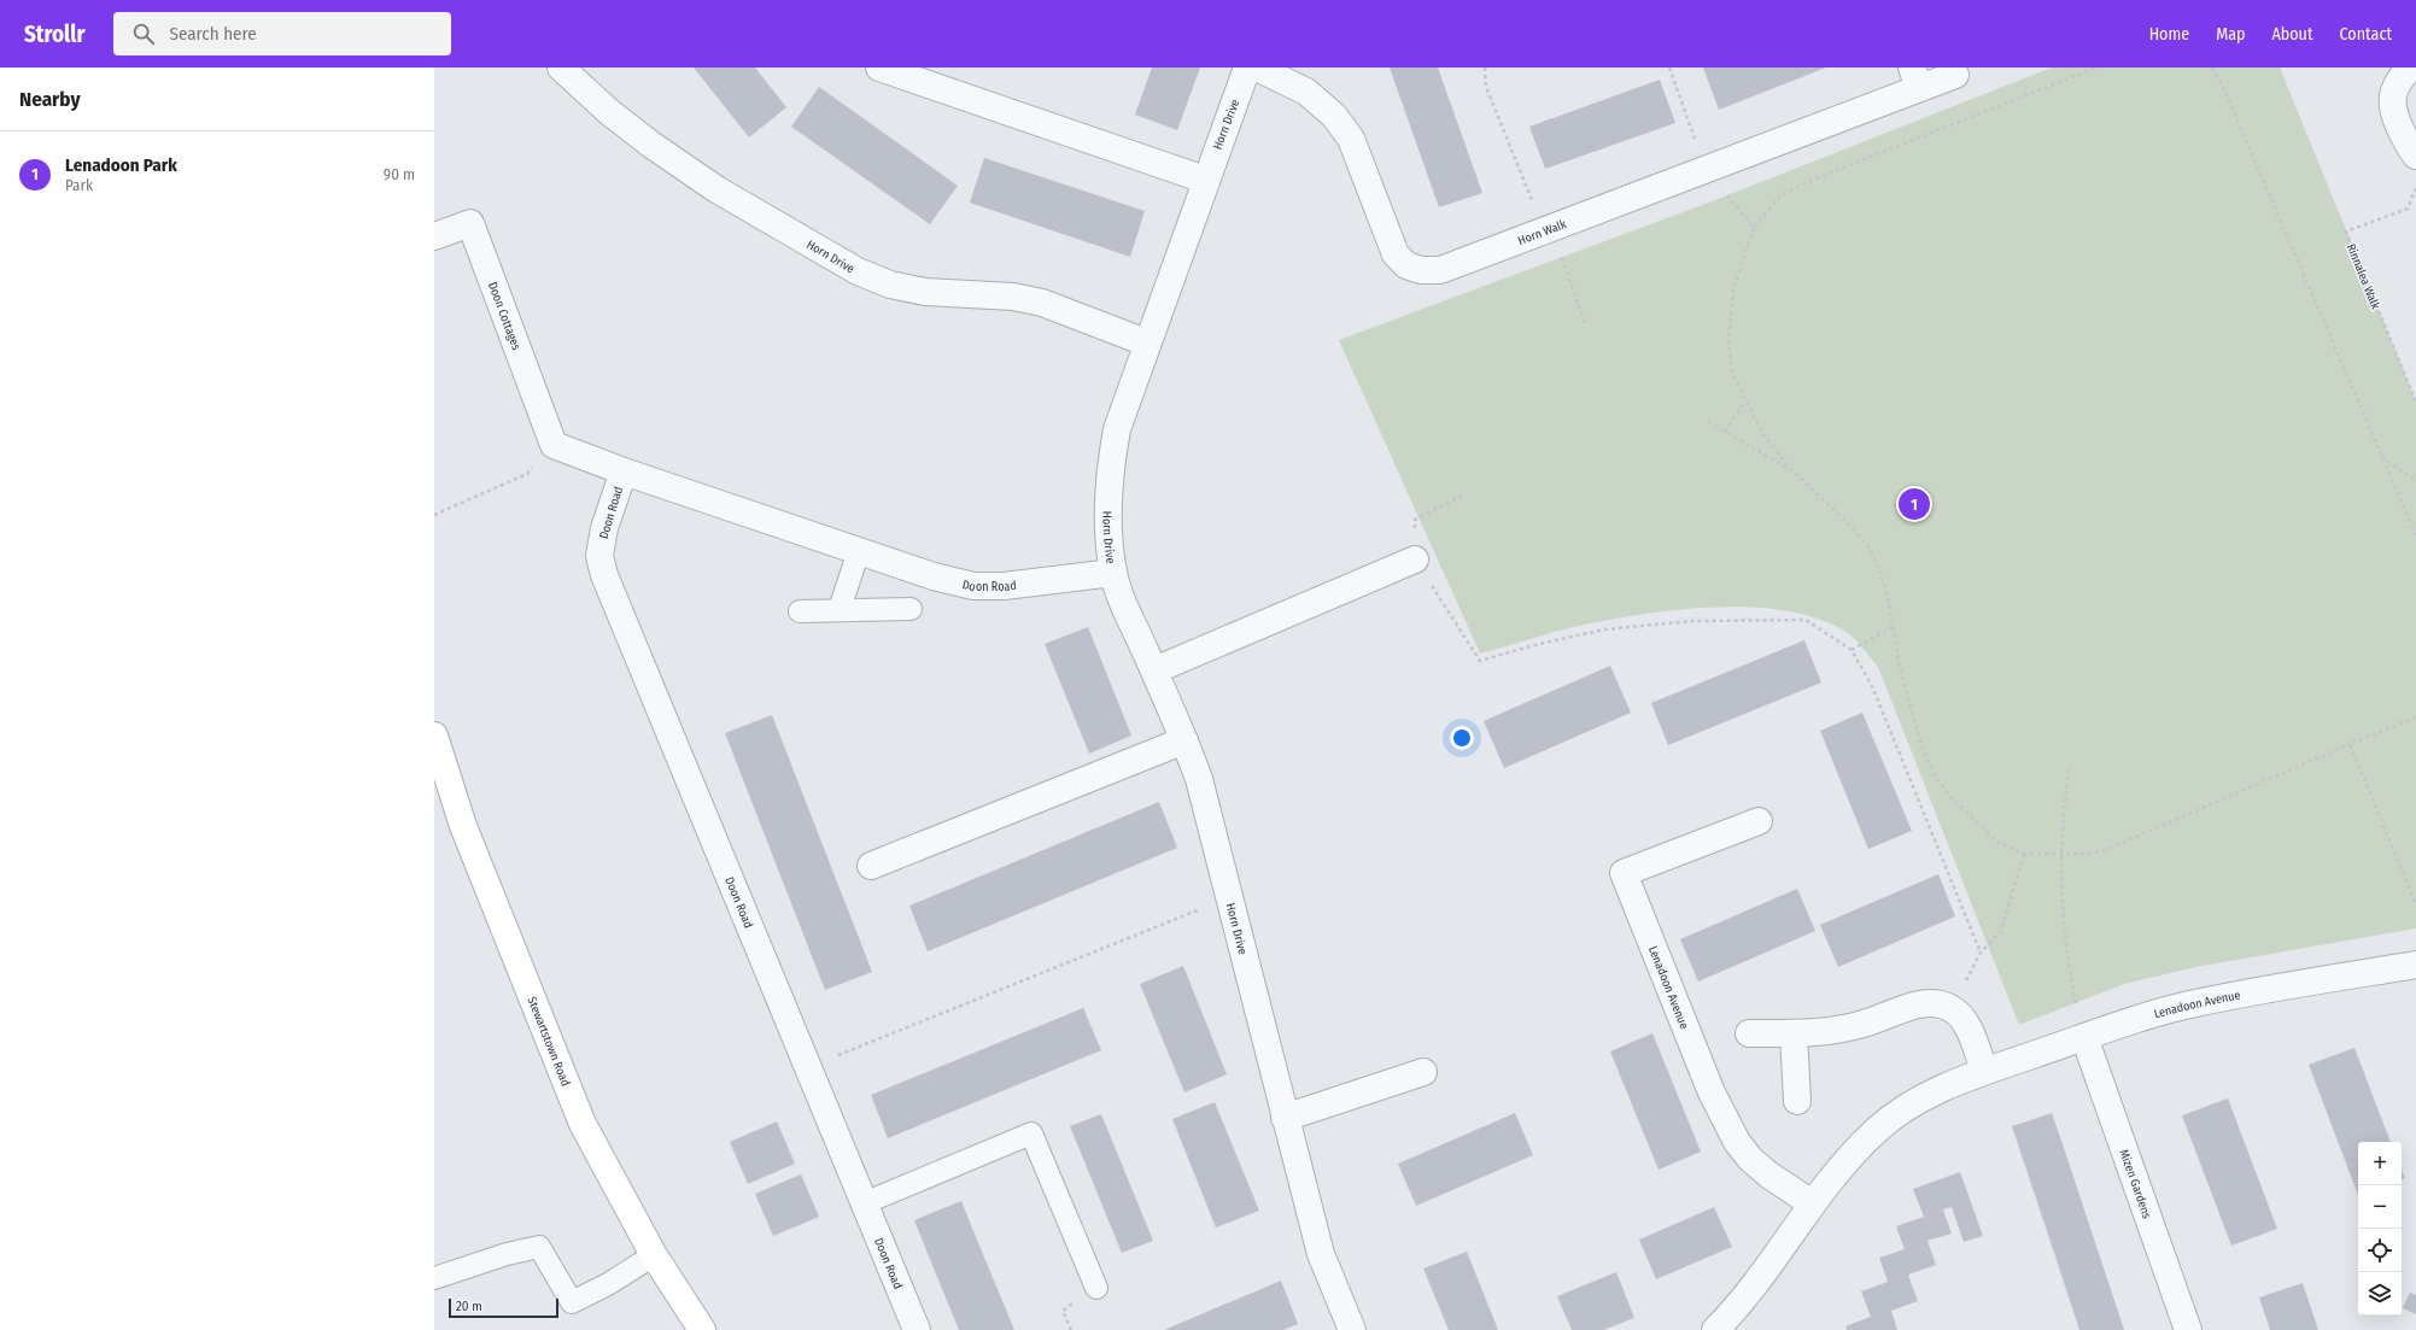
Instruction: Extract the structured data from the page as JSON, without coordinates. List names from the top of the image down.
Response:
{
  "streets": {
    "main road": ["Stewartstown Road"],
    "street": [
      "Horn Drive",
      "Horn Walk",
      "Doon Cottages",
      "Doon Road",
      "Lenadoon Avenue",
      "Mizen Gardens"
    ],
    "path": ["Rinnalea Walk"]
  },
  "crossings": [
    ["Horn Drive", "Doon Road"],
    ["Doon Cottages", "Doon Road"],
    ["Lenadoon Avenue", "Mizen Gardens"]
  ],
  "scale_bar": "20 m",
  "page": {
    "header": "Strollr",
    "search": "Search here",
    "nav": [
      "Home",
      "Map",
      "About",
      "Contact"
    ],
    "heading": "Nearby",
    "list": [
      {
        "mark": "1",
        "name": "Lenadoon Park",
        "note": "Park",
        "value": "90 m"
      }
    ],
    "pins": "1",
    "map_buttons": ["+", "−"],
    "scale": "20 m"
  }
}
